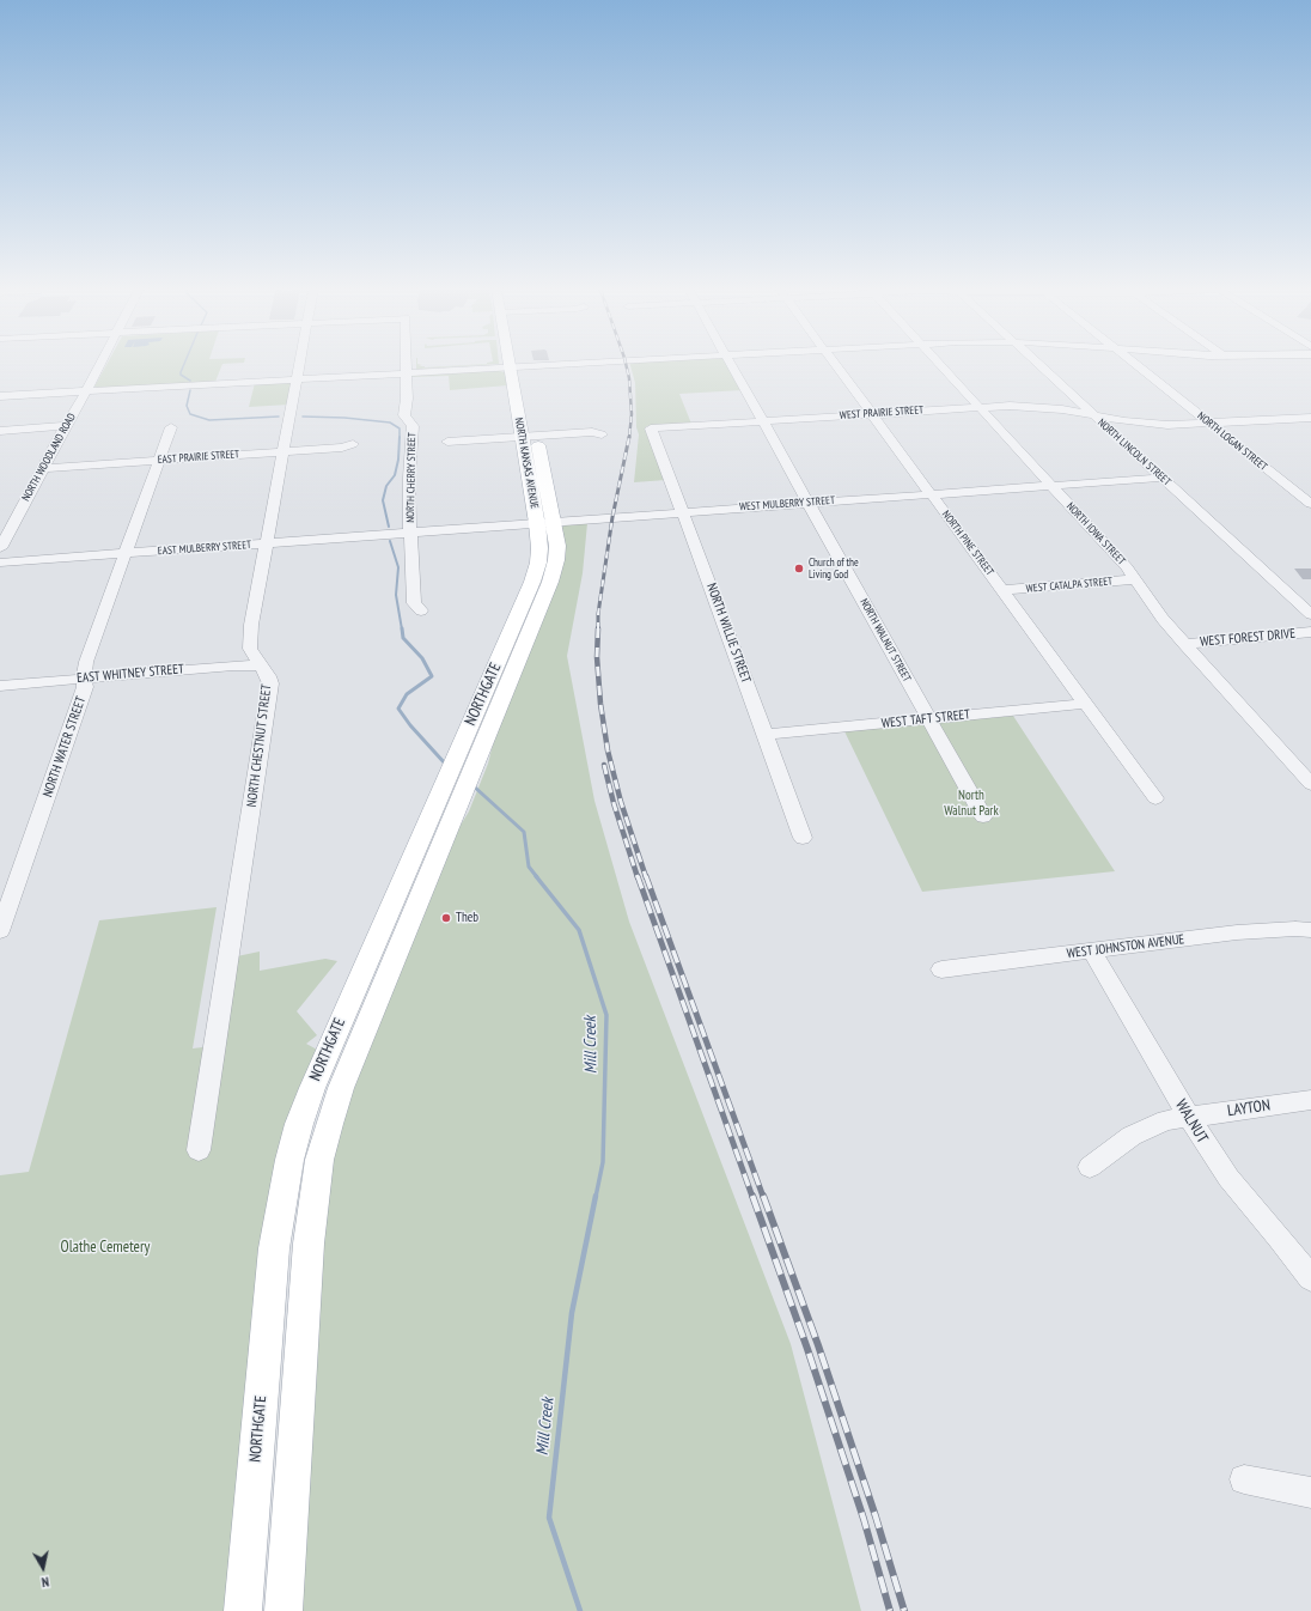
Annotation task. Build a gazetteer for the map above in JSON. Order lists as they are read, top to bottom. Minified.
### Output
{"streets":{"main road":["NORTH KANSAS AVENUE","NORTHGATE"],"street":["WEST PRAIRIE STREET","NORTH LOGAN STREET","NORTH LINCOLN STREET","NORTH WOODLAND ROAD","EAST PRAIRIE STREET","NORTH CHERRY STREET","WEST MULBERRY STREET","NORTH IOWA STREET","NORTH PINE STREET","EAST MULBERRY STREET","WEST CATALPA STREET","NORTH WILLIE STREET","WEST FOREST DRIVE","NORTH WALNUT STREET","EAST WHITNEY STREET","WEST TAFT STREET","NORTH CHESTNUT STREET","NORTH WATER STREET","WEST JOHNSTON AVENUE","LAYTON","WALNUT"]},"crossings":[["WEST PRAIRIE STREET","NORTH LOGAN STREET"],["WEST PRAIRIE STREET","NORTH LINCOLN STREET"],["WEST PRAIRIE STREET","NORTH IOWA STREET"],["WEST PRAIRIE STREET","NORTH PINE STREET"],["WEST PRAIRIE STREET","NORTH WILLIE STREET"],["WEST PRAIRIE STREET","NORTH WALNUT STREET"],["NORTH LINCOLN STREET","WEST MULBERRY STREET"],["NORTH WOODLAND ROAD","EAST PRAIRIE STREET"],["EAST PRAIRIE STREET","NORTH CHESTNUT STREET"],["EAST PRAIRIE STREET","NORTH WATER STREET"],["NORTH KANSAS AVENUE","WEST MULBERRY STREET"],["NORTH KANSAS AVENUE","NORTHGATE"],["NORTH CHERRY STREET","WEST MULBERRY STREET"],["NORTH CHERRY STREET","EAST MULBERRY STREET"],["WEST MULBERRY STREET","NORTH IOWA STREET"],["WEST MULBERRY STREET","NORTH PINE STREET"],["WEST MULBERRY STREET","EAST MULBERRY STREET"],["WEST MULBERRY STREET","NORTH WILLIE STREET"],["WEST MULBERRY STREET","NORTH WALNUT STREET"],["WEST MULBERRY STREET","NORTHGATE"],["NORTH IOWA STREET","WEST CATALPA STREET"],["NORTH IOWA STREET","WEST FOREST DRIVE"],["NORTH PINE STREET","WEST CATALPA STREET"],["NORTH PINE STREET","WEST TAFT STREET"],["EAST MULBERRY STREET","NORTH CHESTNUT STREET"],["EAST MULBERRY STREET","NORTH WATER STREET"],["NORTH WILLIE STREET","WEST TAFT STREET"],["NORTH WALNUT STREET","WEST TAFT STREET"],["EAST WHITNEY STREET","NORTH CHESTNUT STREET"],["EAST WHITNEY STREET","NORTH WATER STREET"],["WEST JOHNSTON AVENUE","WALNUT"],["LAYTON","WALNUT"]],"water":["Mill Creek"],"parks":["North Walnut Park","Olathe Cemetery"],"places":["Church of the Living God","Theb"],"north":"bottom"}
